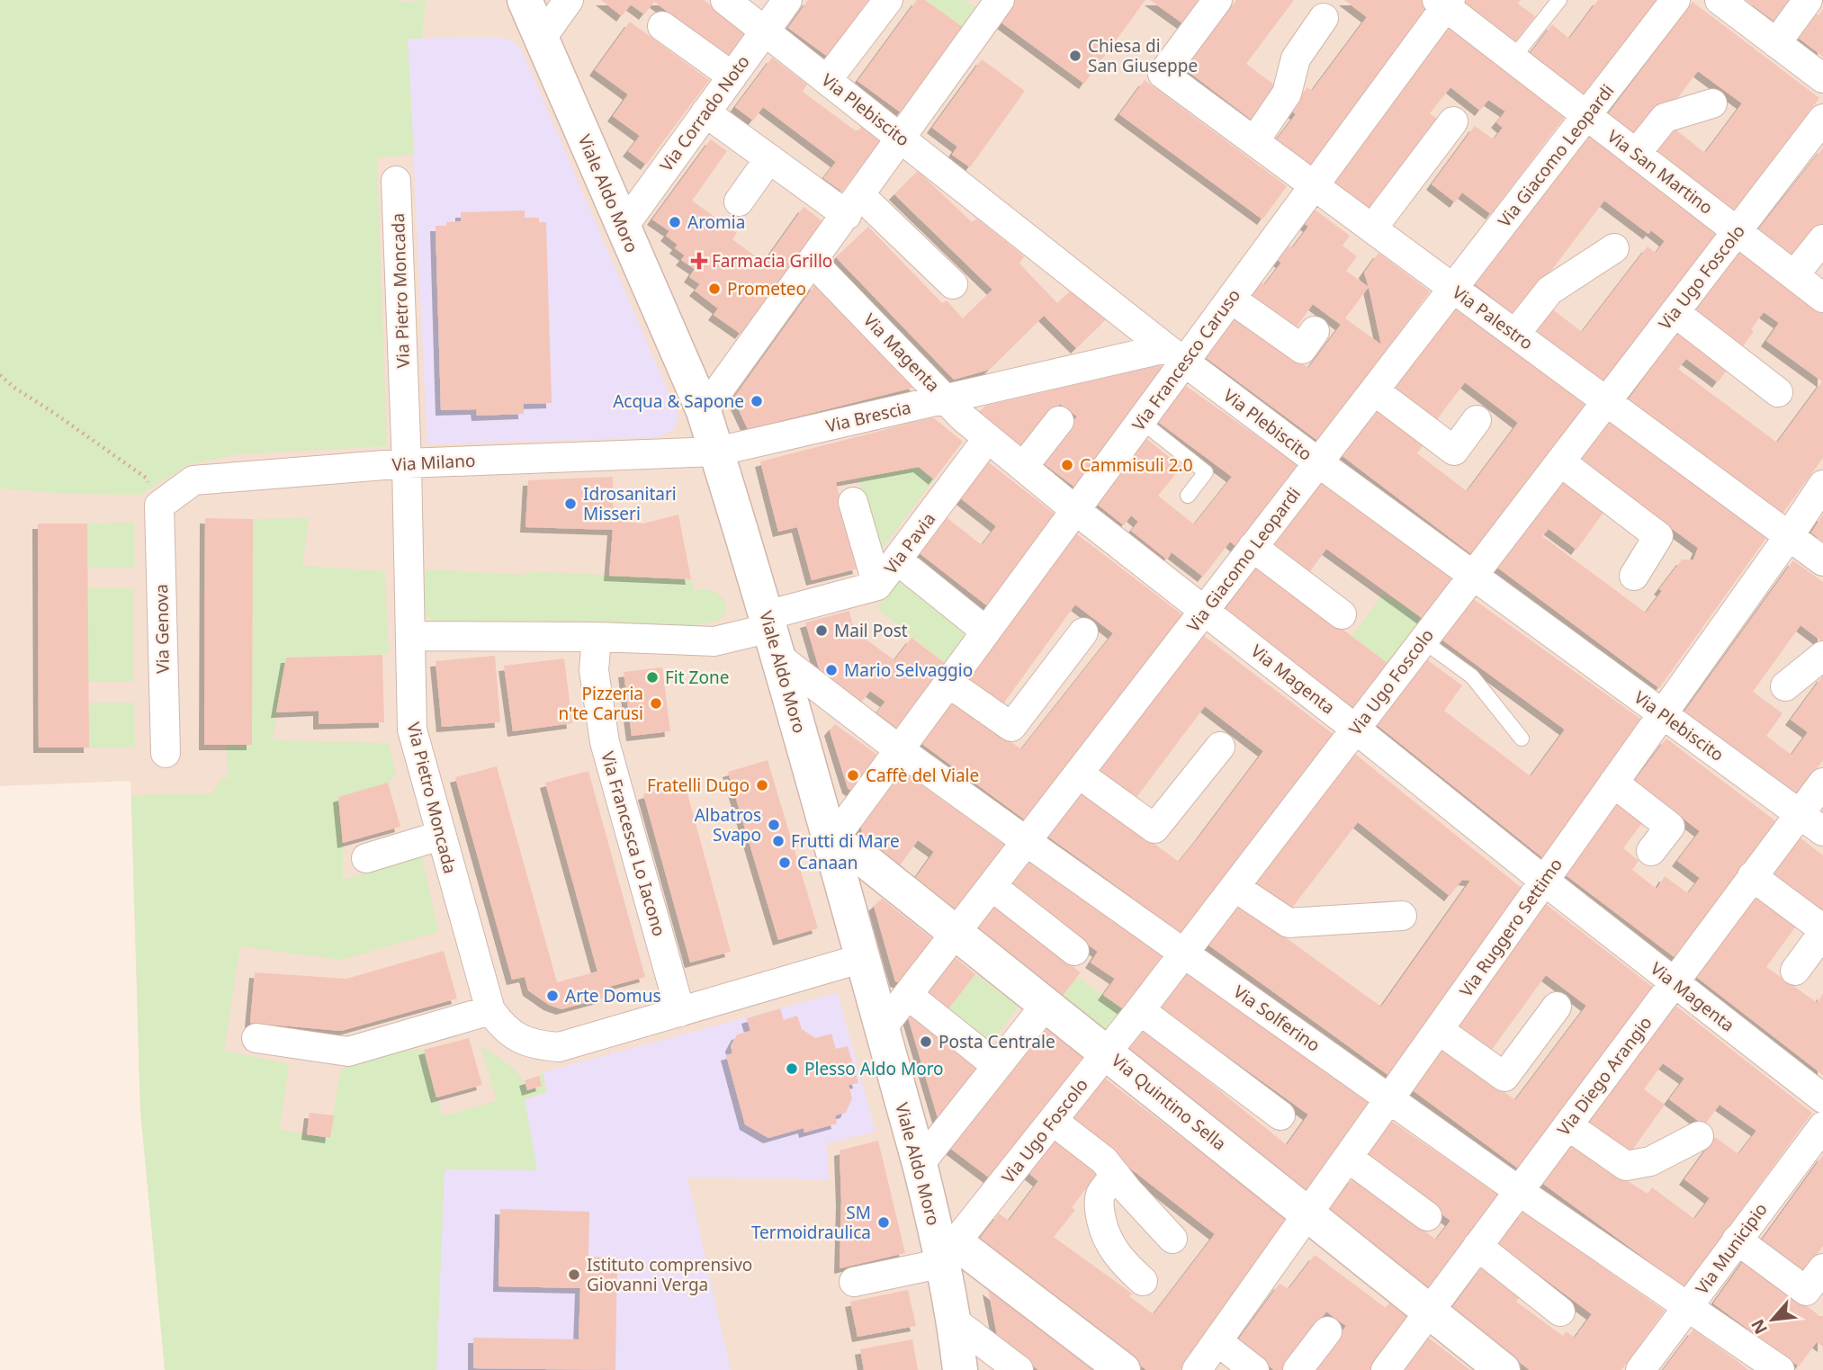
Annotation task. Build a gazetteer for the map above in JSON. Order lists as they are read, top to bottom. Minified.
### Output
{"streets":{"street":["Via Plebiscito","Via Corrado Noto","Via Giacomo Leopardi","Via San Martino","Viale Aldo Moro","Via Ugo Foscolo","Via Pietro Moncada","Via Palestro","Via Magenta","Via Francesco Caruso","Via Brescia","Via Milano","Via Pavia","Via Genova","Via Francesca Lo Iacono","Via Ruggero Settimo","Via Solferino","Via Diego Arangio","Via Quintino Sella","Via Municipio"]},"crossings":[["Via Plebiscito","Via Corrado Noto"],["Via Plebiscito","Via Giacomo Leopardi"],["Via Plebiscito","Via Ugo Foscolo"],["Via Plebiscito","Via Francesco Caruso"],["Via Plebiscito","Via Brescia"],["Via Plebiscito","Via Ruggero Settimo"],["Via Plebiscito","Via Diego Arangio"],["Via Corrado Noto","Viale Aldo Moro"],["Via Giacomo Leopardi","Via San Martino"],["Via Giacomo Leopardi","Viale Aldo Moro"],["Via Giacomo Leopardi","Via Palestro"],["Via Giacomo Leopardi","Via Magenta"],["Via Giacomo Leopardi","Via Solferino"],["Via Giacomo Leopardi","Via Quintino Sella"],["Via San Martino","Via Ugo Foscolo"],["Via San Martino","Via Francesco Caruso"],["Viale Aldo Moro","Via Ugo Foscolo"],["Viale Aldo Moro","Via Pietro Moncada"],["Viale Aldo Moro","Via Francesco Caruso"],["Viale Aldo Moro","Via Brescia"],["Viale Aldo Moro","Via Milano"],["Viale Aldo Moro","Via Pavia"],["Viale Aldo Moro","Via Solferino"],["Viale Aldo Moro","Via Quintino Sella"],["Via Ugo Foscolo","Via Palestro"],["Via Ugo Foscolo","Via Magenta"],["Via Ugo Foscolo","Via Solferino"],["Via Ugo Foscolo","Via Quintino Sella"],["Via Pietro Moncada","Via Milano"],["Via Pietro Moncada","Via Pavia"],["Via Pietro Moncada","Via Francesca Lo Iacono"],["Via Palestro","Via Francesco Caruso"],["Via Palestro","Via Ruggero Settimo"],["Via Magenta","Via Francesco Caruso"],["Via Magenta","Via Brescia"],["Via Magenta","Via Pavia"],["Via Magenta","Via Ruggero Settimo"],["Via Magenta","Via Diego Arangio"],["Via Francesco Caruso","Via Brescia"],["Via Francesco Caruso","Via Solferino"],["Via Francesco Caruso","Via Quintino Sella"],["Via Brescia","Via Milano"],["Via Milano","Via Genova"],["Via Pavia","Via Francesca Lo Iacono"],["Via Pavia","Via Solferino"],["Via Ruggero Settimo","Via Solferino"],["Via Ruggero Settimo","Via Quintino Sella"],["Via Solferino","Via Diego Arangio"],["Via Solferino","Via Municipio"],["Via Diego Arangio","Via Quintino Sella"]],"places":{"other":["Chiesa di San Giuseppe","Aromia","Prometeo","Acqua & Sapone","Cammisuli 2.0","Idrosanitari Misseri","Mail Post","Mario Selvaggio","Fit Zone","Pizzeria n'te Carusi","Caffè del Viale","Fratelli Dugo","Albatros Svapo","Frutti di Mare","Canaan","Arte Domus","Posta Centrale","Plesso Aldo Moro","SM Termoidraulica","Istituto comprensivo Giovanni Verga"],"health":["Farmacia Grillo"]},"north":"bottom left"}
